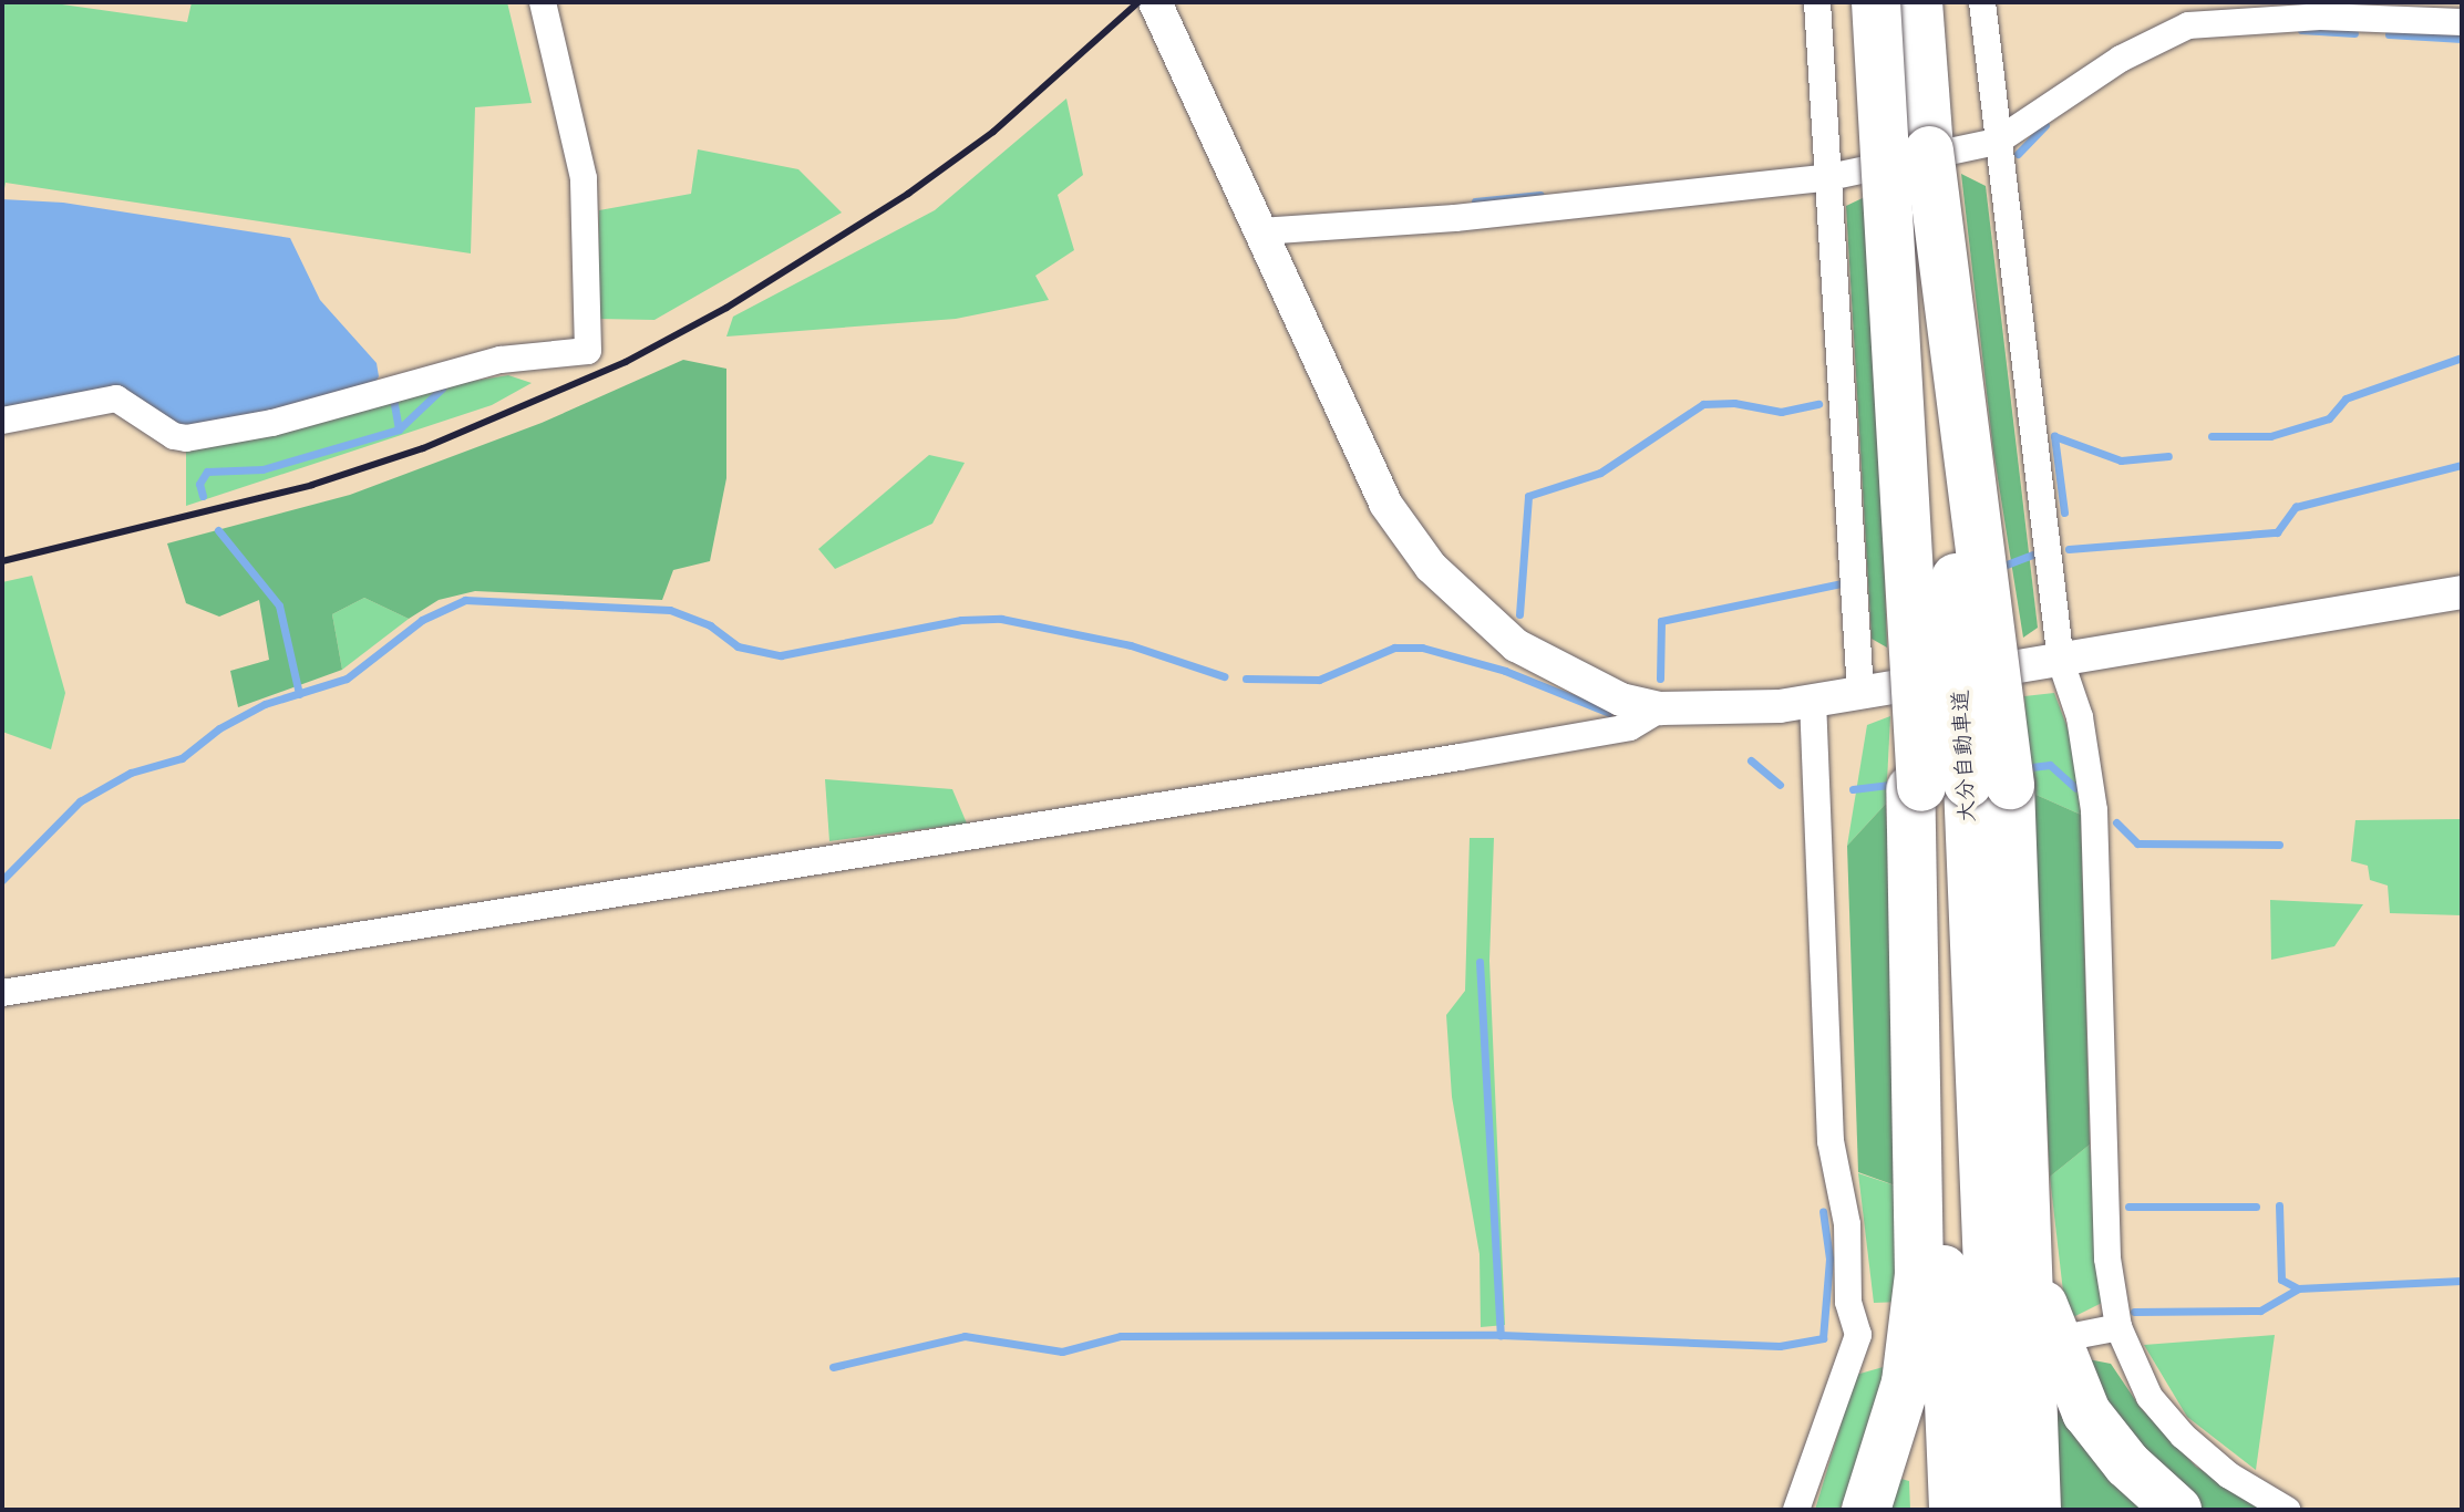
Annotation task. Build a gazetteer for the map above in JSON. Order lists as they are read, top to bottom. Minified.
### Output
{"streets":{"highway":["大分自動車道"]}}
